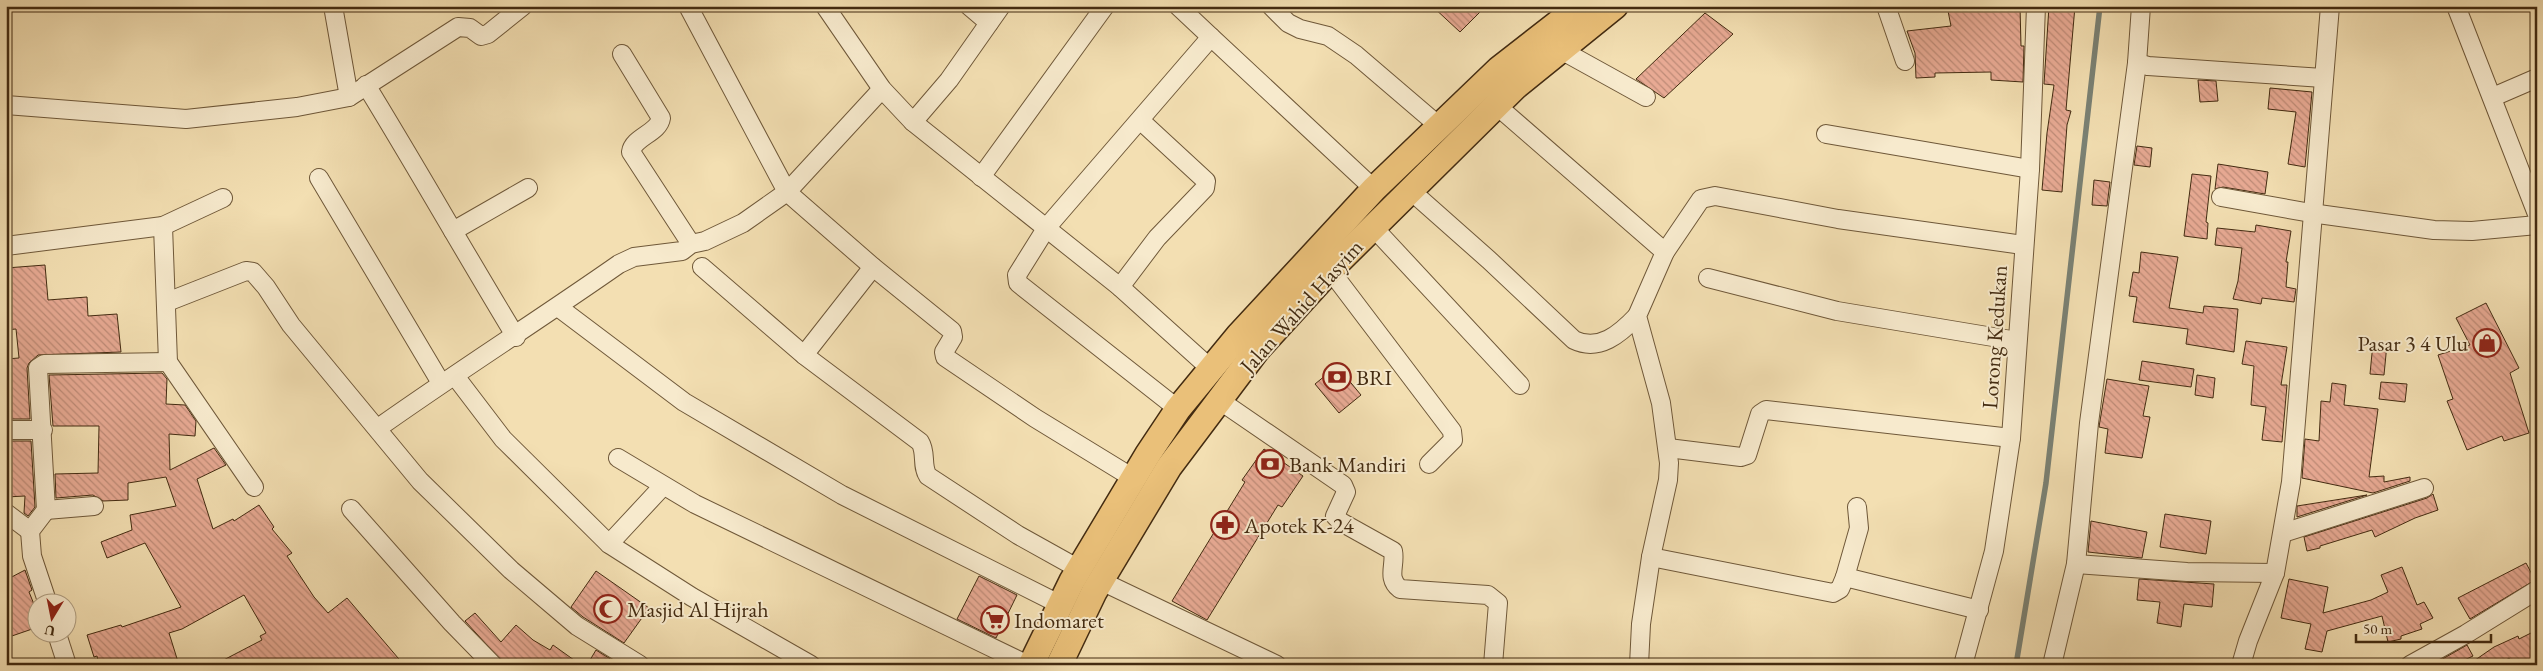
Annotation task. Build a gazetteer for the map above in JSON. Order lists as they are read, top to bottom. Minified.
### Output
{"streets":{"highway":["Jalan Wahid Hasyim"],"street":["Lorong Kedukan"]},"places":{"shop":["Pasar 3 4 Ulu"],"bank":["BRI","Bank Mandiri"],"pharmacy":["Apotek K-24"],"mosque":["Masjid Al Hijrah"],"supermarket":["Indomaret"]},"scale_bar":"50 m","north":"bottom"}
